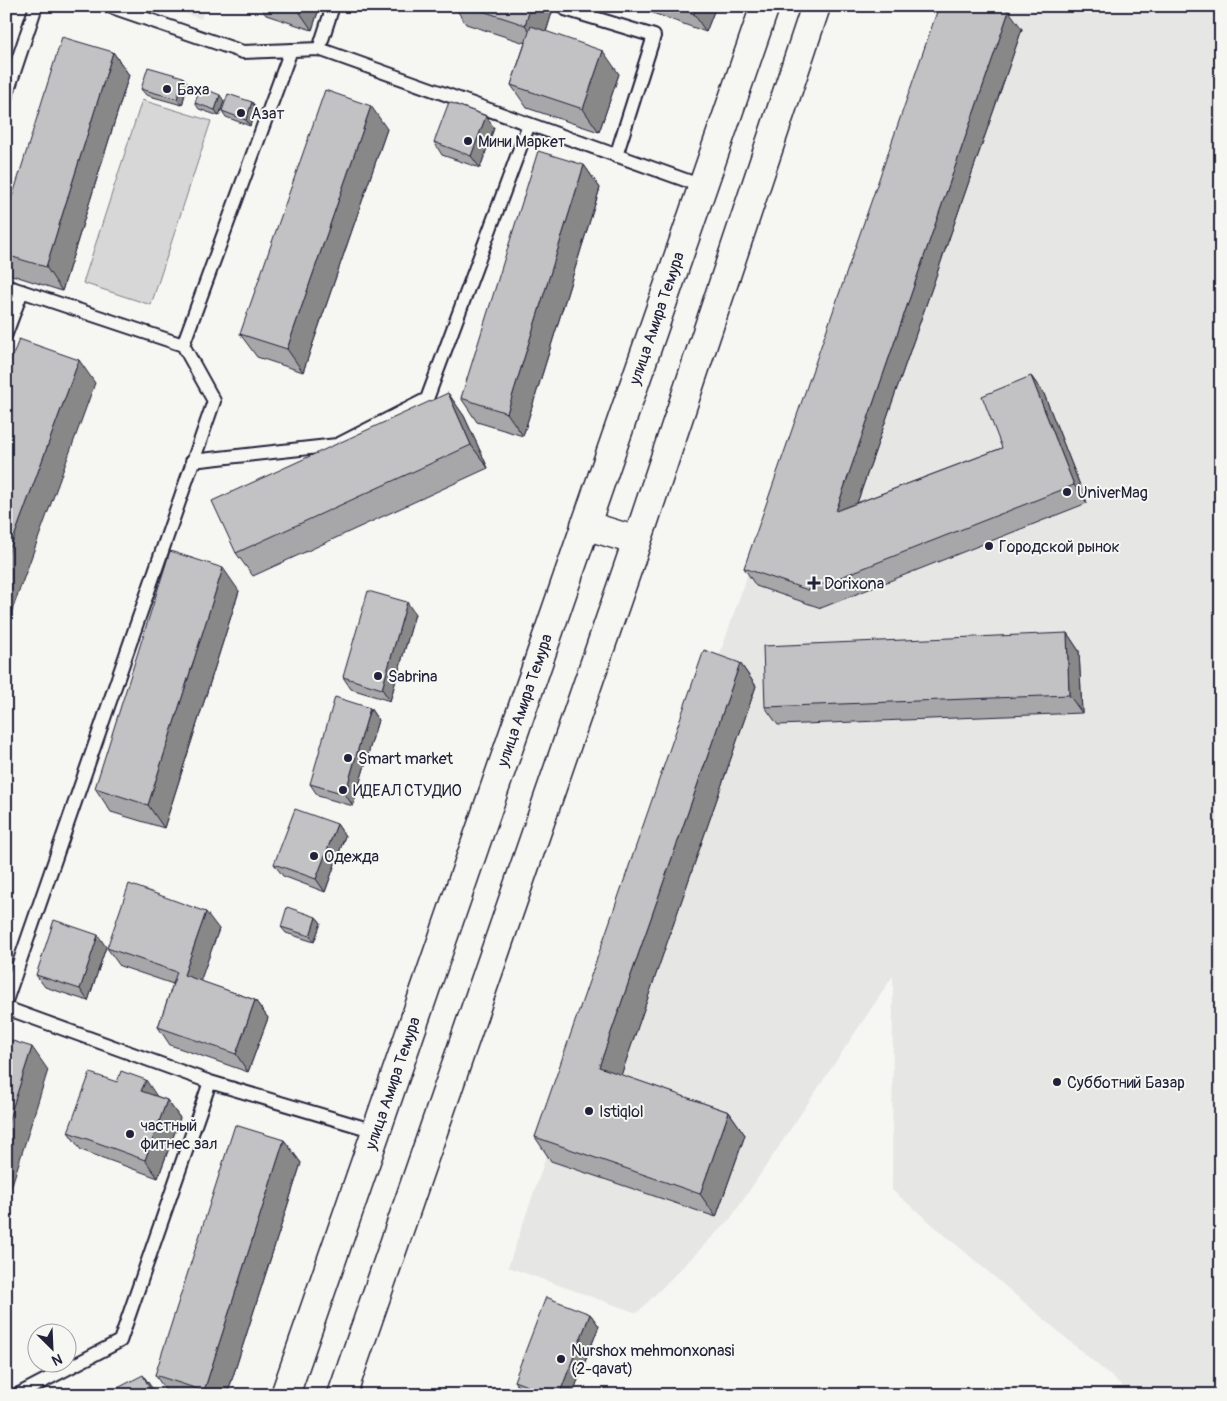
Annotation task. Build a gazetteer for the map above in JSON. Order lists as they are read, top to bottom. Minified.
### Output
{"streets":{"main road":["улица Амира Темура"]},"places":{"other":["Баха","Азат","Мини Маркет","UniverMag","Городской рынок","Sabrina","Smart market","ИДЕАЛ СТУДИО","Одежда","Субботний Базар","Istiqlol","частный фитнес зал","Nurshox mehmonxonasi (2-qavat)"],"health":["Dorixona"]},"north":"bottom right"}
